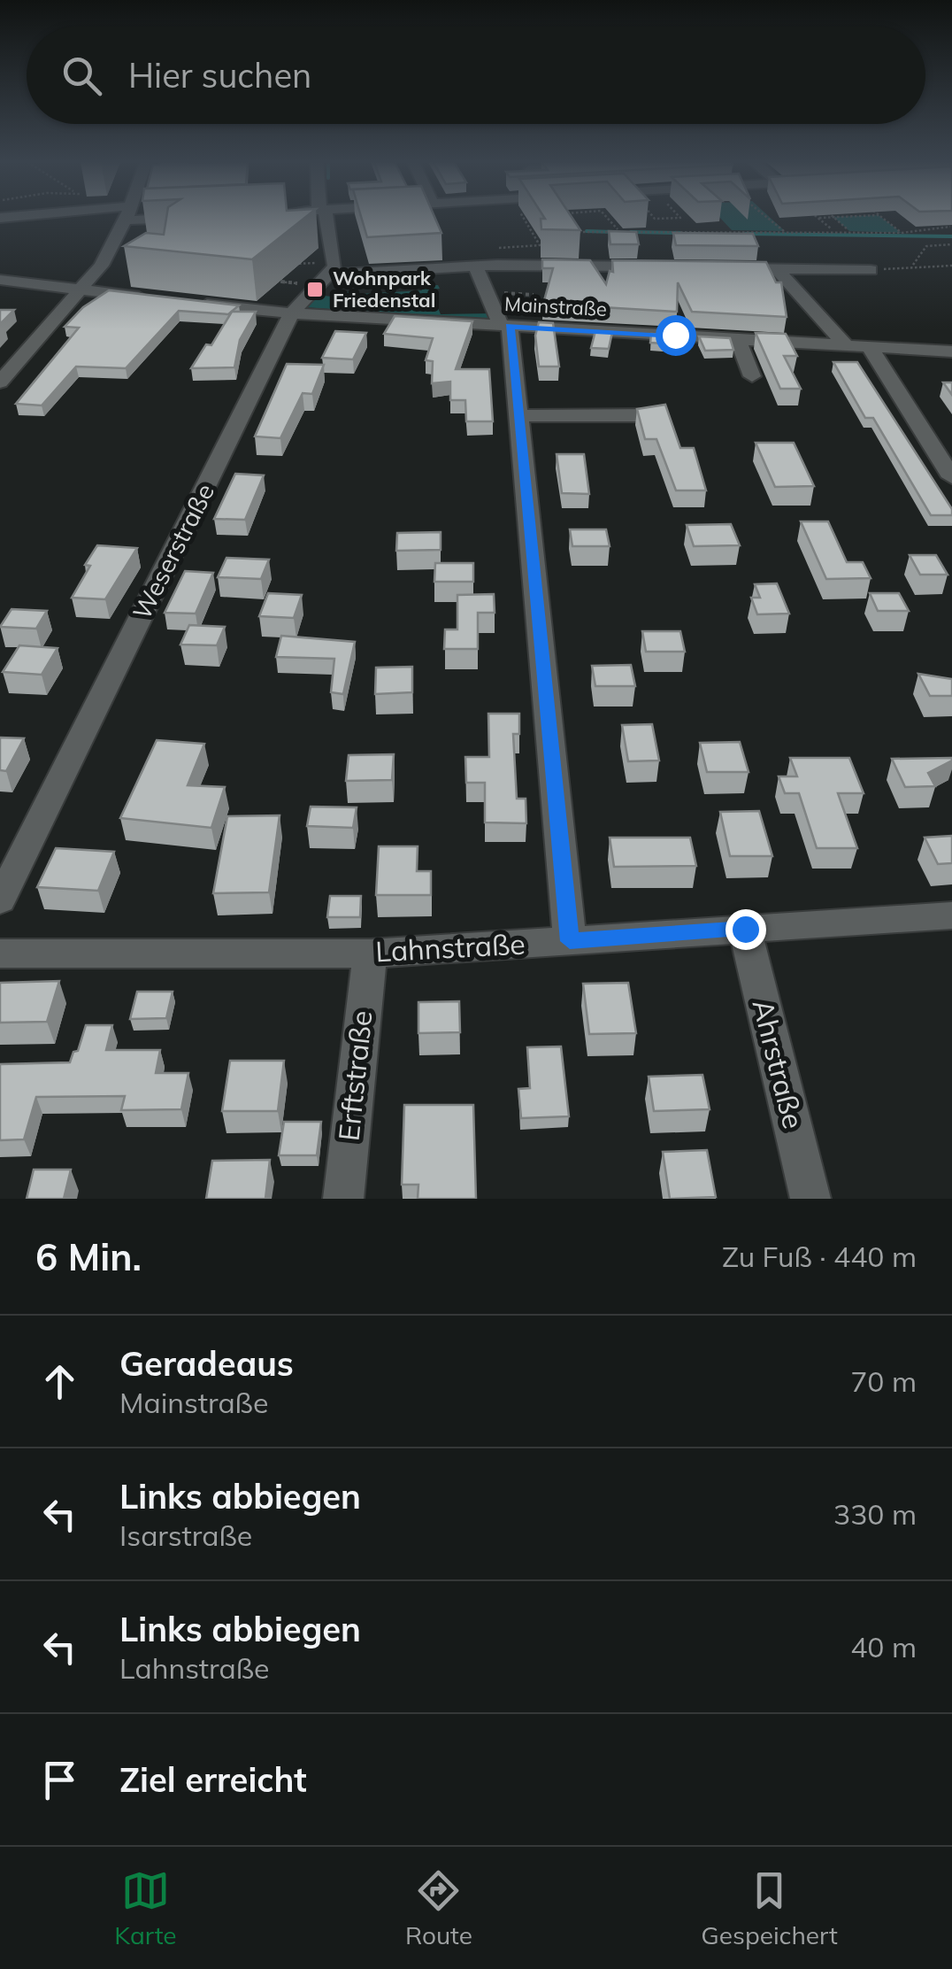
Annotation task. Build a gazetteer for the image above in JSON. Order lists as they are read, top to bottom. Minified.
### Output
{"streets":{"street":["Mainstraße","Weserstraße","Lahnstraße","Ahrstraße","Erftstraße"]},"crossings":[["Mainstraße","Weserstraße"],["Lahnstraße","Ahrstraße"],["Lahnstraße","Erftstraße"]],"places":{"transit":["Wohnpark Friedenstal"]},"page":{"search":"Hier suchen","heading":["6 Min.","Zu Fuß · 440 m"],"list":[["Geradeaus","Mainstraße","70 m"],["Links abbiegen","Isarstraße","330 m"],["Links abbiegen","Lahnstraße","40 m"],"Ziel erreicht"],"nav":["Karte","Route","Gespeichert"]}}
